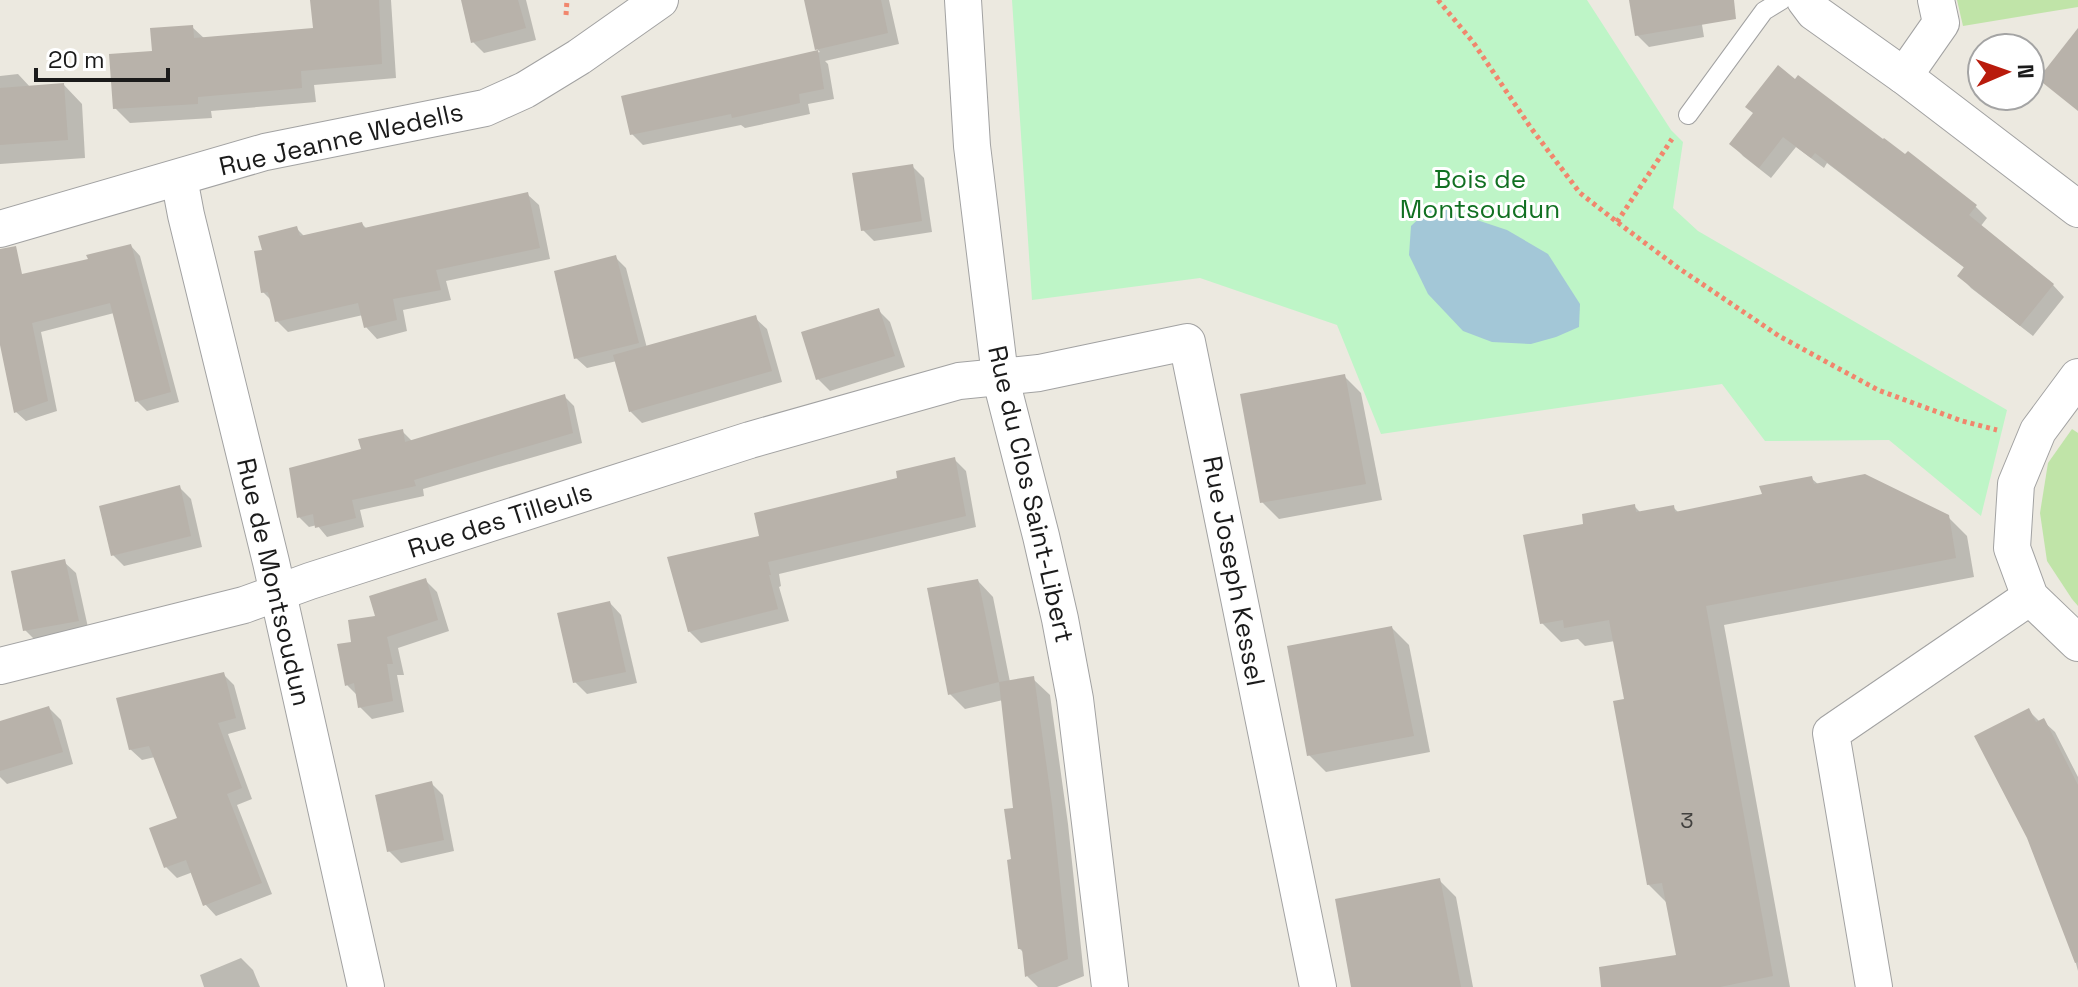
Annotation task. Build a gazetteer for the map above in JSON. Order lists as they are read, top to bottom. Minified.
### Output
{"streets":{"street":["Rue Jeanne Wedells","Rue du Clos Saint-Libert","Rue des Tilleuls","Rue Joseph Kessel","Rue de Montsoudun"]},"crossings":[["Rue Jeanne Wedells","Rue de Montsoudun"],["Rue du Clos Saint-Libert","Rue des Tilleuls"],["Rue du Clos Saint-Libert","Rue Joseph Kessel"],["Rue des Tilleuls","Rue Joseph Kessel"],["Rue des Tilleuls","Rue de Montsoudun"]],"parks":["Bois de Montsoudun"],"house_numbers":["3"],"scale_bar":"20 m","north":"right"}
